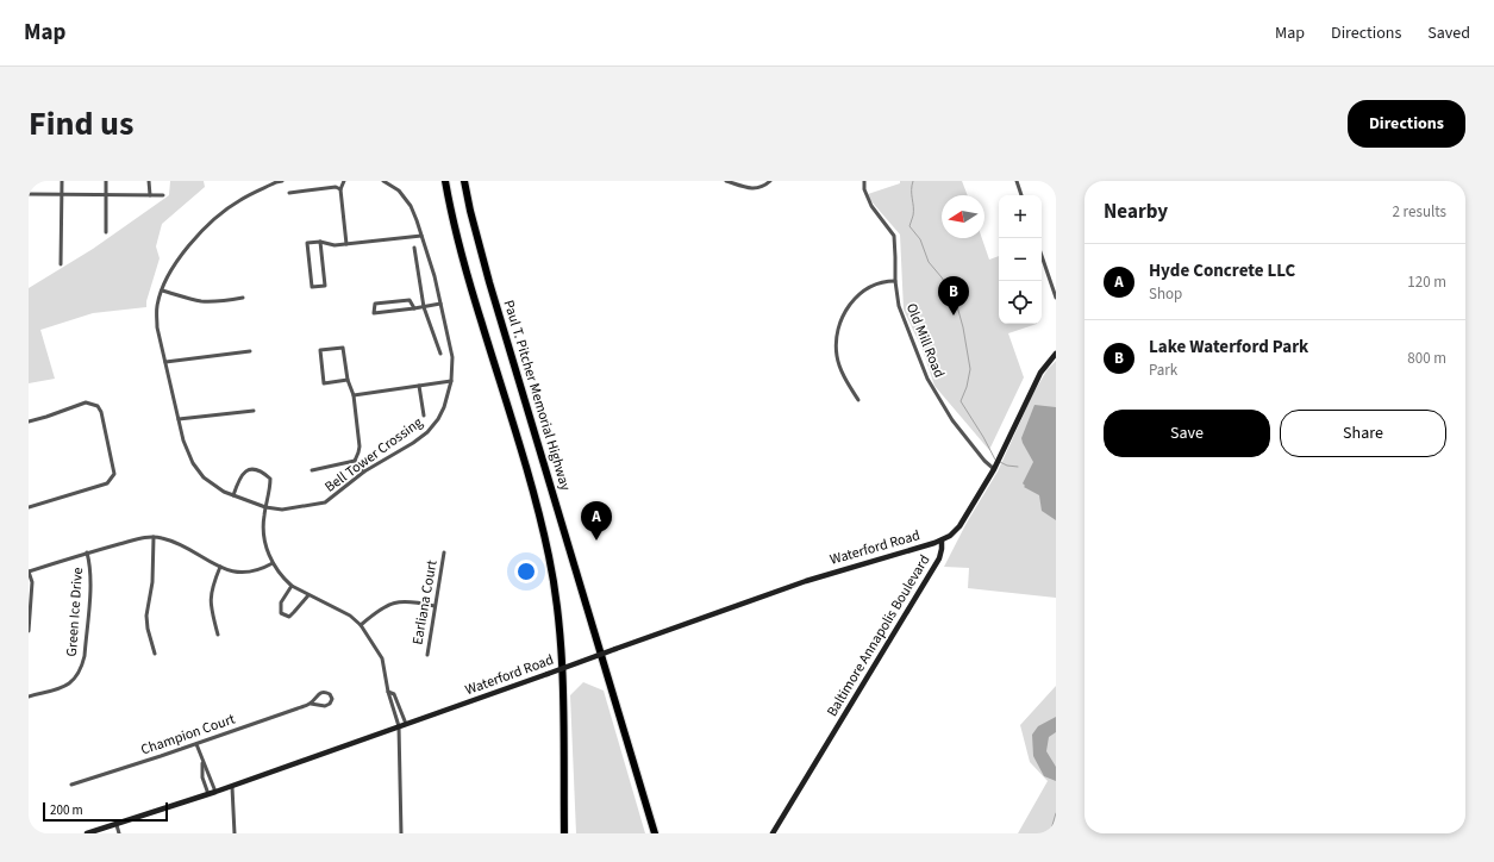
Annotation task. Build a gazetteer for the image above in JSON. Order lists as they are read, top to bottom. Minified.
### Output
{"streets":{"highway":["Paul T. Pitcher Memorial Highway"],"main road":["Waterford Road","Baltimore Annapolis Boulevard"],"street":["Old Mill Road","Bell Tower Crossing","Earliana Court","Green Ice Drive","Champion Court"]},"crossings":[["Waterford Road","Baltimore Annapolis Boulevard"]],"scale_bar":"200 m","north":"left","page":{"header":"Map","nav":["Map","Directions","Saved"],"title":"Find us","buttons":["Directions",["Save","Share"]],"heading":["Nearby","2 results"],"map_buttons":["+","−"],"list":[{"mark":"A","name":"Hyde Concrete LLC","note":"Shop","value":"120 m"},{"mark":"B","name":"Lake Waterford Park","note":"Park","value":"800 m"}],"pins":["B","A"],"scale":"200 m"}}
